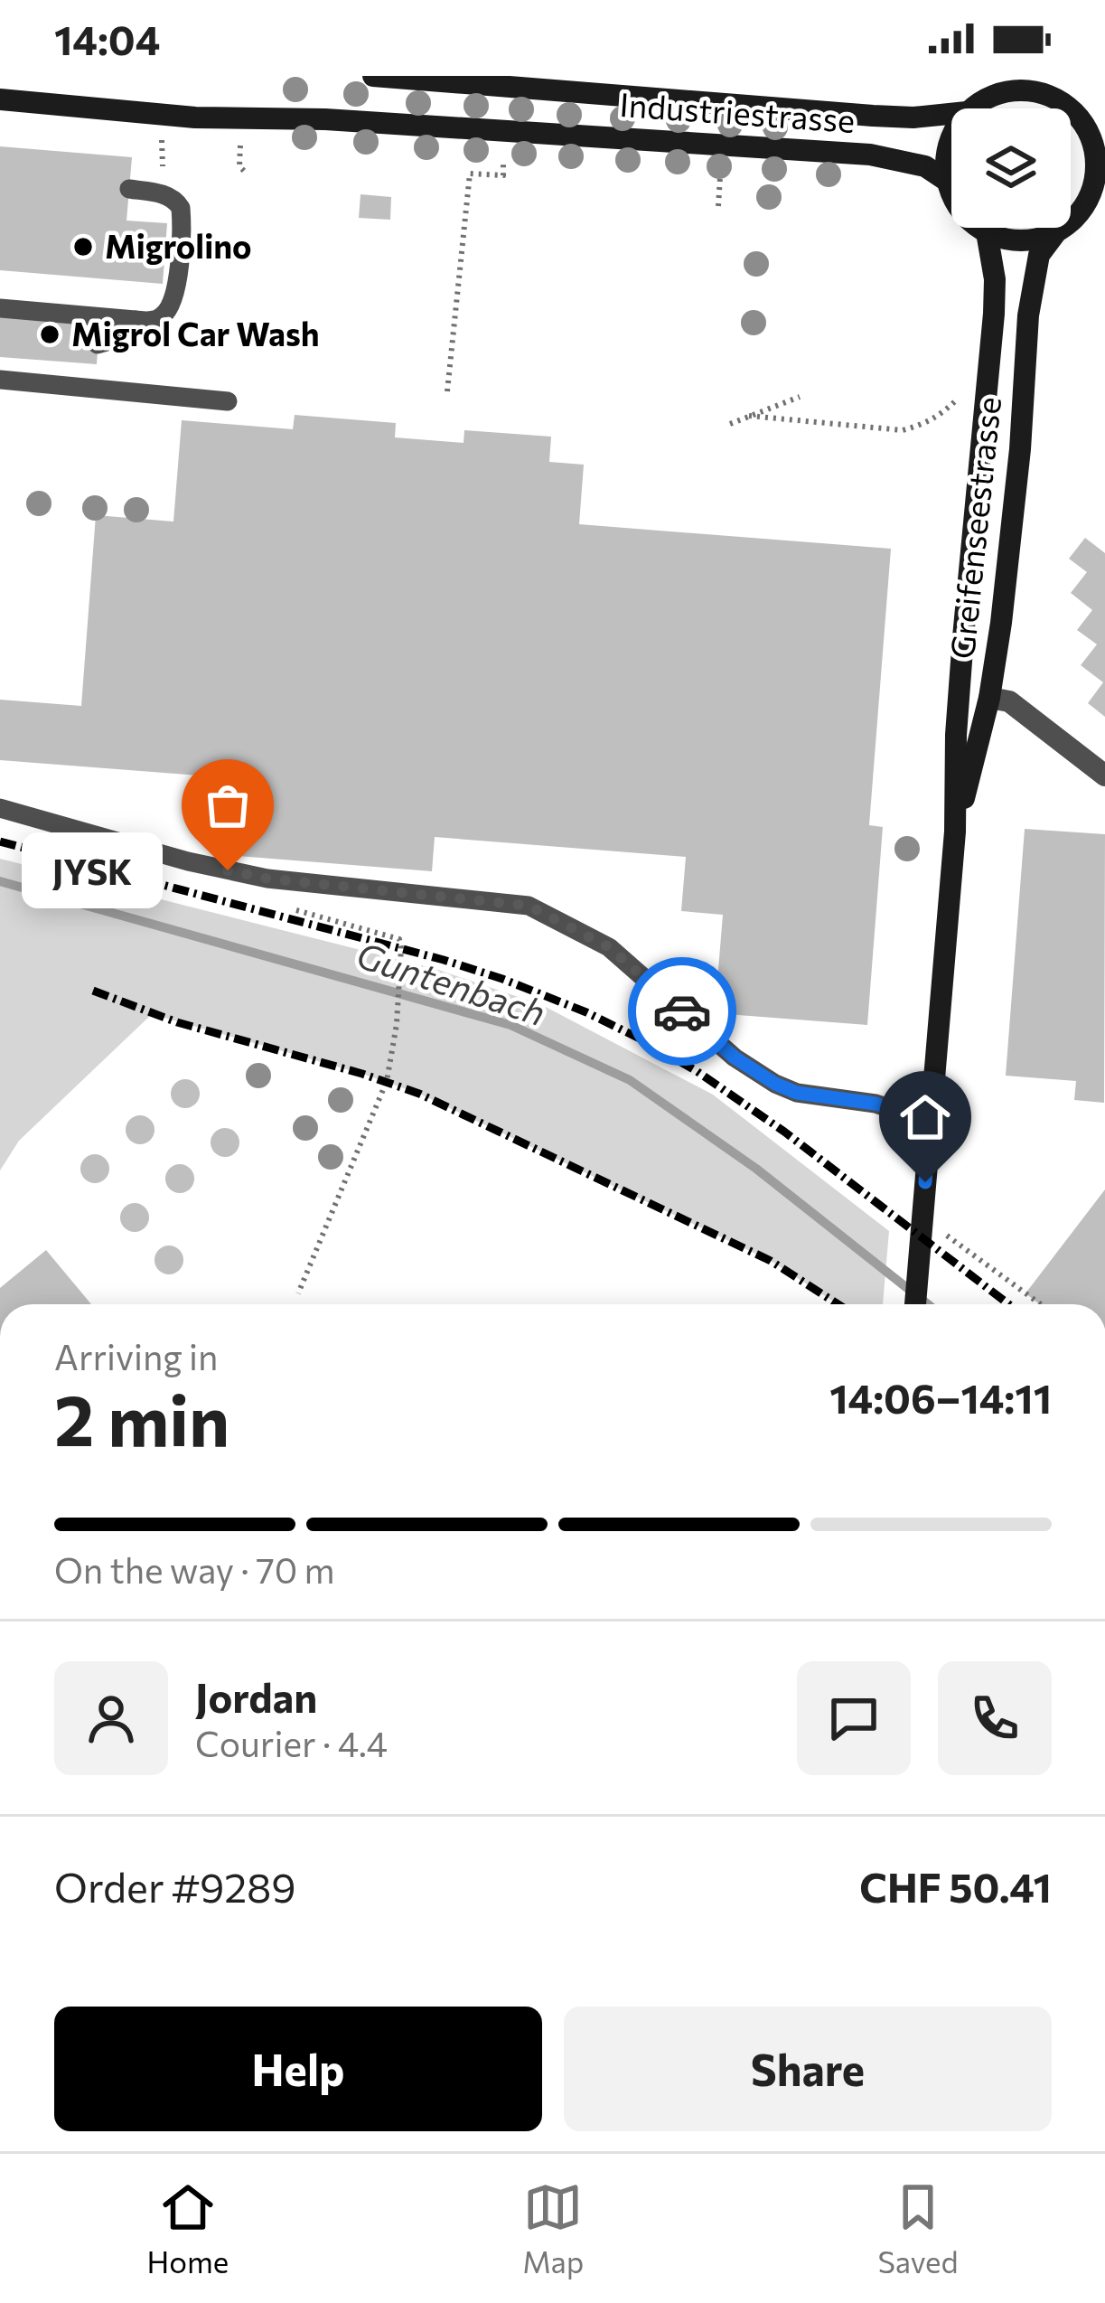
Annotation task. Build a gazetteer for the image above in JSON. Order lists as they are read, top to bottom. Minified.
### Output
{"streets":{"main road":["Industriestrasse","Greifenseestrasse"]},"water":["Guntenbach"],"places":["Migrolino","Migrol Car Wash","JYSK"],"page":{"status":"14:04","bubble":"JYSK","heading":["2 min","Arriving in","14:06–14:11"],"panel":["Jordan","Courier · 4.4","Order #9289","CHF 50.41"],"bar":"On the way · 70 m","buttons":["Help","Share"],"tabs":["Home","Map","Saved"]}}
